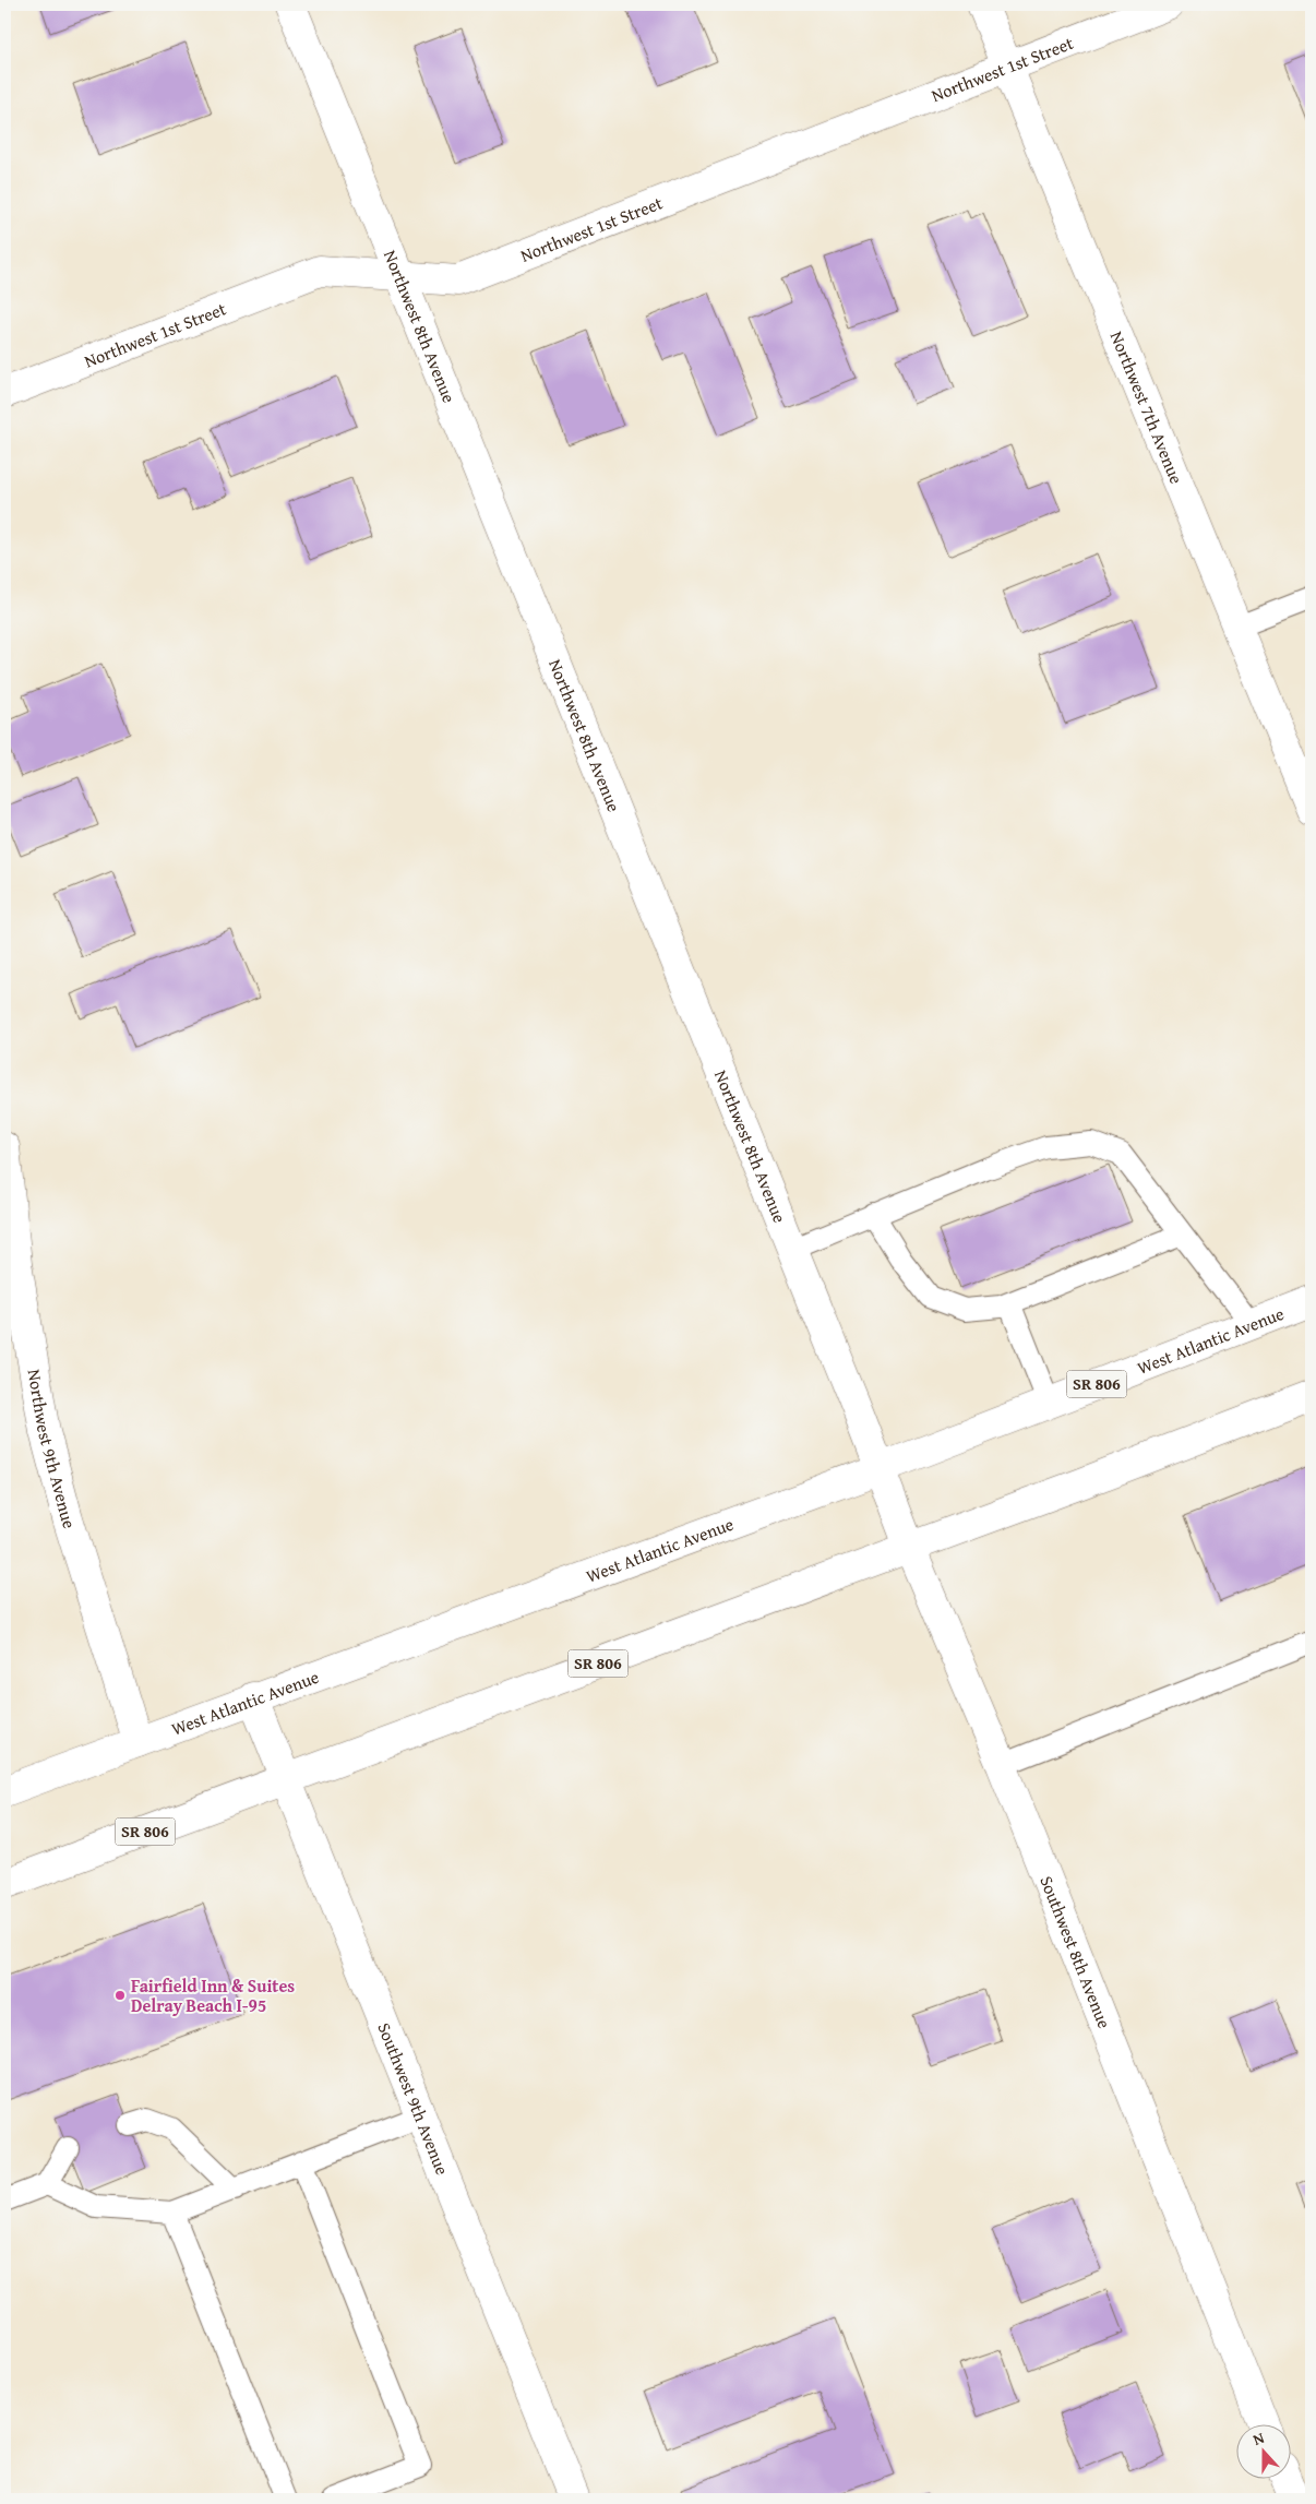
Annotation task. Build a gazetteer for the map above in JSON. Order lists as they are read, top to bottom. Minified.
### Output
{"streets":{"street":["Northwest 1st Street","Northwest 8th Avenue","Northwest 7th Avenue","West Atlantic Avenue","SR 806","Northwest 9th Avenue","Southwest 8th Avenue","Southwest 9th Avenue"]},"crossings":[["Northwest 1st Street","Northwest 8th Avenue"],["Northwest 1st Street","Northwest 7th Avenue"],["Northwest 8th Avenue","West Atlantic Avenue"],["Northwest 8th Avenue","Southwest 8th Avenue"],["West Atlantic Avenue","Northwest 9th Avenue"],["West Atlantic Avenue","Southwest 8th Avenue"],["West Atlantic Avenue","Southwest 9th Avenue"],["SR 806","Southwest 8th Avenue"],["SR 806","Southwest 9th Avenue"]],"places":["Fairfield Inn & Suites Delray Beach I-95"],"north":"top"}
